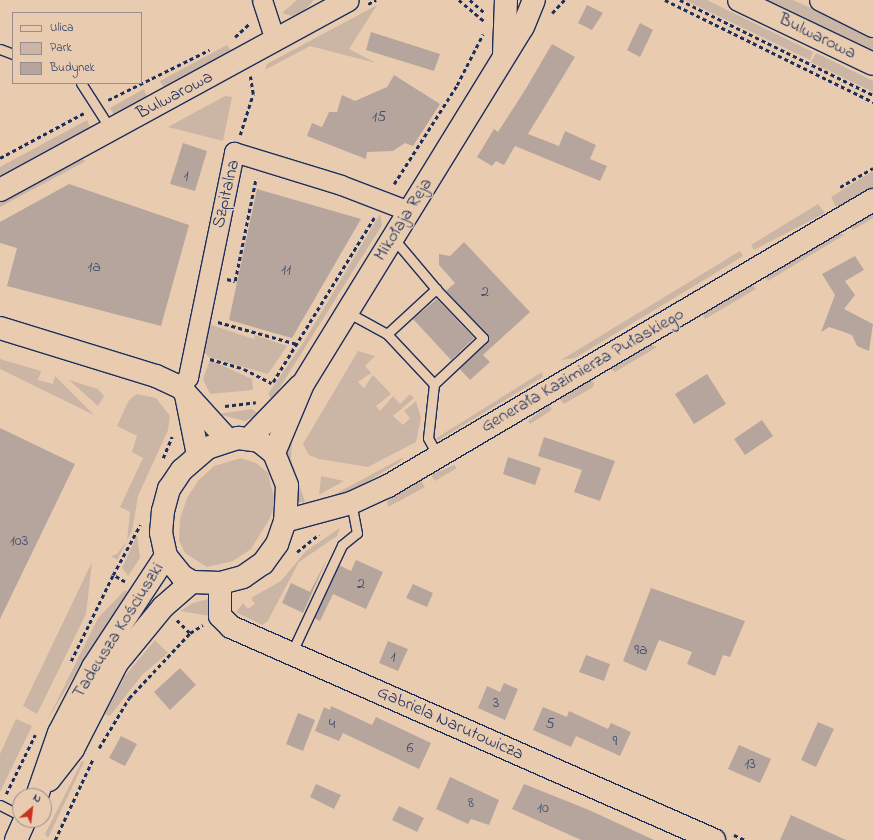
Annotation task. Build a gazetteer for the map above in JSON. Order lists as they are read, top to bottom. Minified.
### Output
{"streets":{"street":["Bulwarowa","Szpitalna","Mikołaja Reja","Generała Kazimierza Pułaskiego","Tadeusza Kościuszki","Gabriela Narutowicza"]},"crossings":[["Szpitalna","Mikołaja Reja"],["Generała Kazimierza Pułaskiego","Tadeusza Kościuszki"],["Generała Kazimierza Pułaskiego","Gabriela Narutowicza"],["Tadeusza Kościuszki","Gabriela Narutowicza"]],"house_numbers":["15","1","1a","11","2","103","2","9a","1","3","4","5","9","6","13","8","10"],"legend":["Ulica","Park","Budynek"],"north":"top right"}
